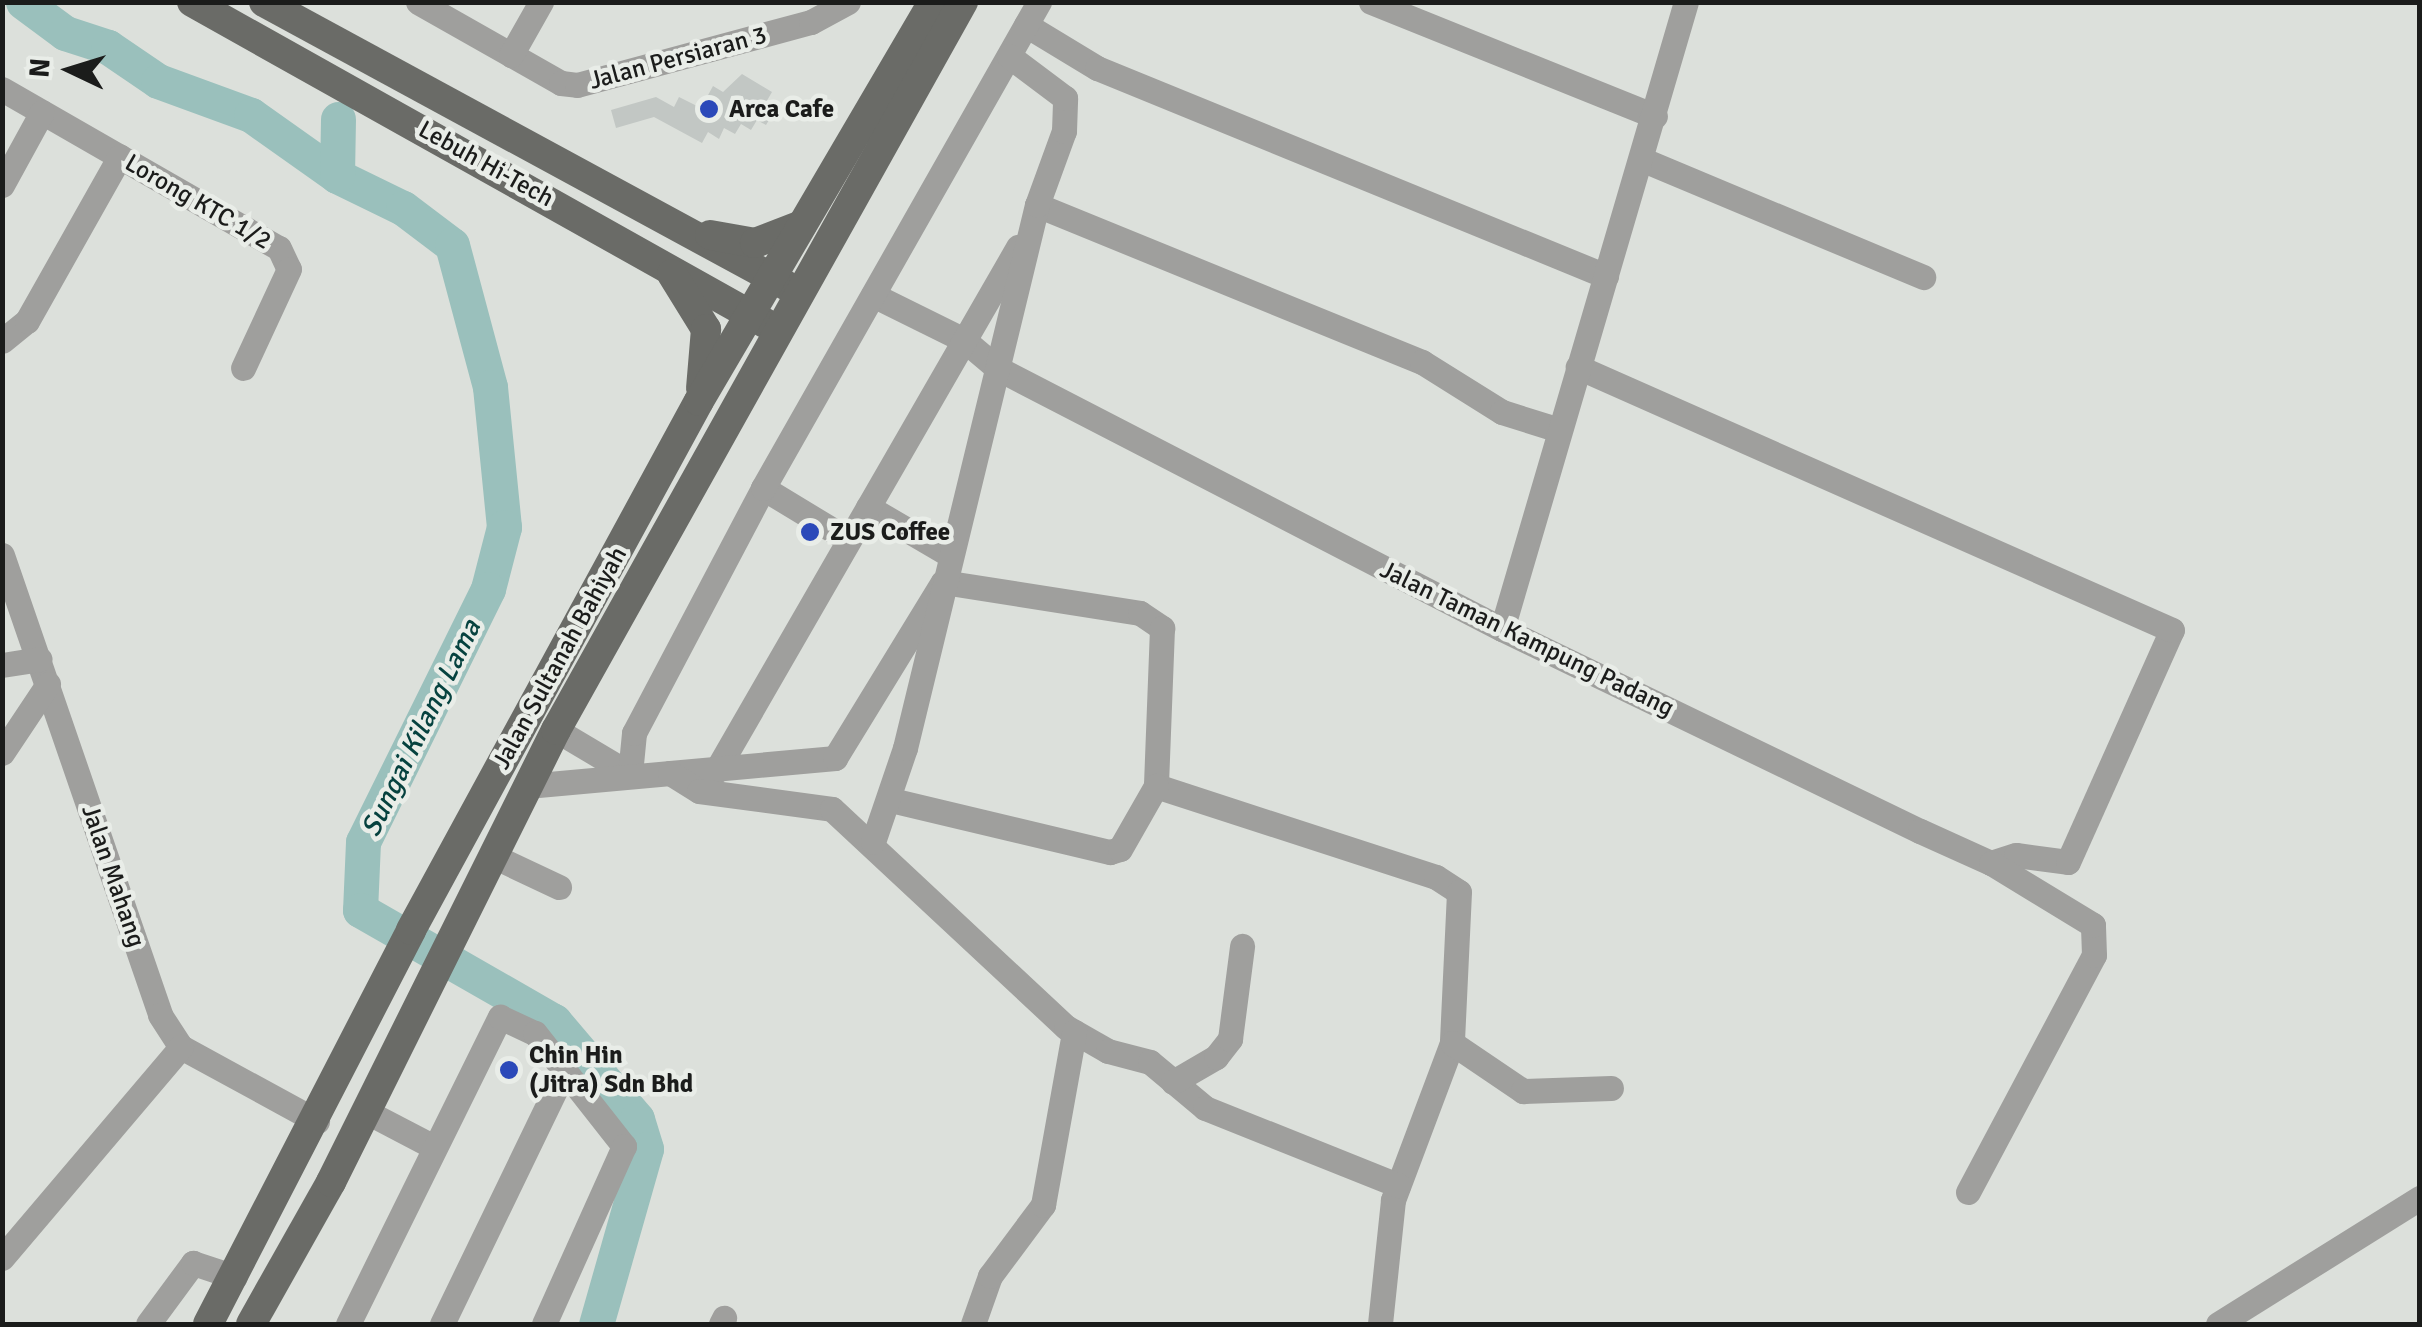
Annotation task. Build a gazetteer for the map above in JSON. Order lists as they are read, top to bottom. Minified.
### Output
{"streets":{"main road":["Lebuh Hi-Tech","Jalan Sultanah Bahiyah"],"street":["Jalan Persiaran 3","Lorong KTC 1/2","Jalan Taman Kampung Padang","Jalan Mahang"]},"crossings":[["Lebuh Hi-Tech","Jalan Sultanah Bahiyah"]],"water":["Sungai Kilang Lama"],"places":["Arca Cafe","ZUS Coffee","Chin Hin (Jitra) Sdn Bhd"],"north":"left"}
